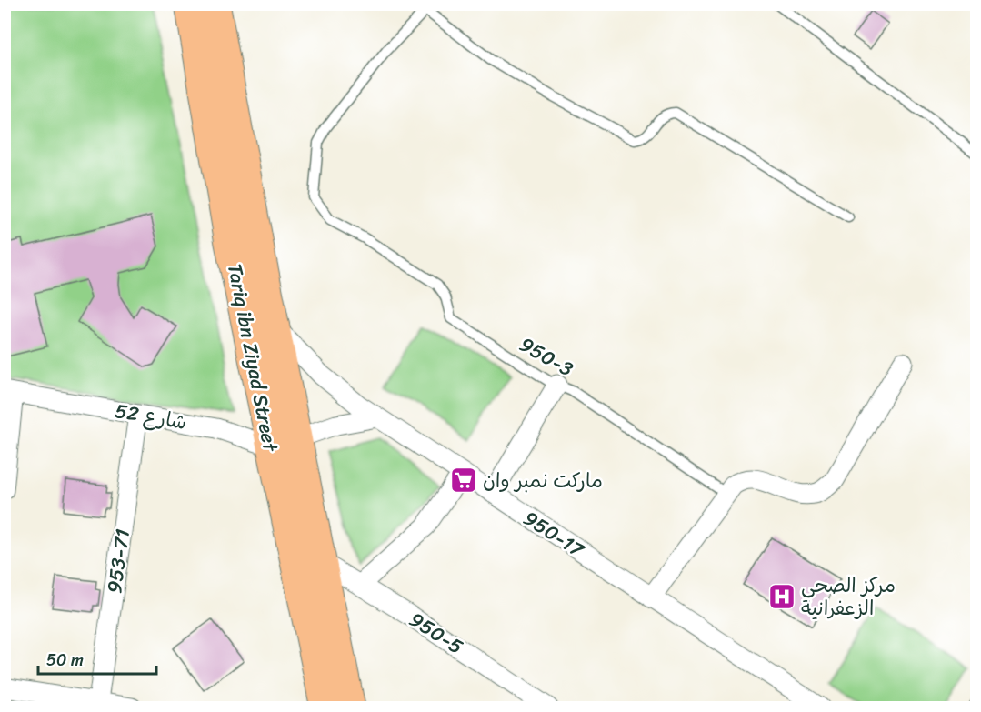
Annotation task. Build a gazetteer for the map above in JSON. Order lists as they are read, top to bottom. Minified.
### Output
{"streets":{"main road":["Tariq ibn Ziyad Street"],"street":["شارع 52","950-17","953-71","950-5"],"lane":["950-3"]},"crossings":[["Tariq ibn Ziyad Street","شارع 52"],["Tariq ibn Ziyad Street","950-17"],["Tariq ibn Ziyad Street","950-5"],["شارع 52","953-71"]],"places":{"supermarket":["ماركت نمبر وان"],"hospital":["مركز الصحي الزعفرانية"]},"scale_bar":"50 m"}
